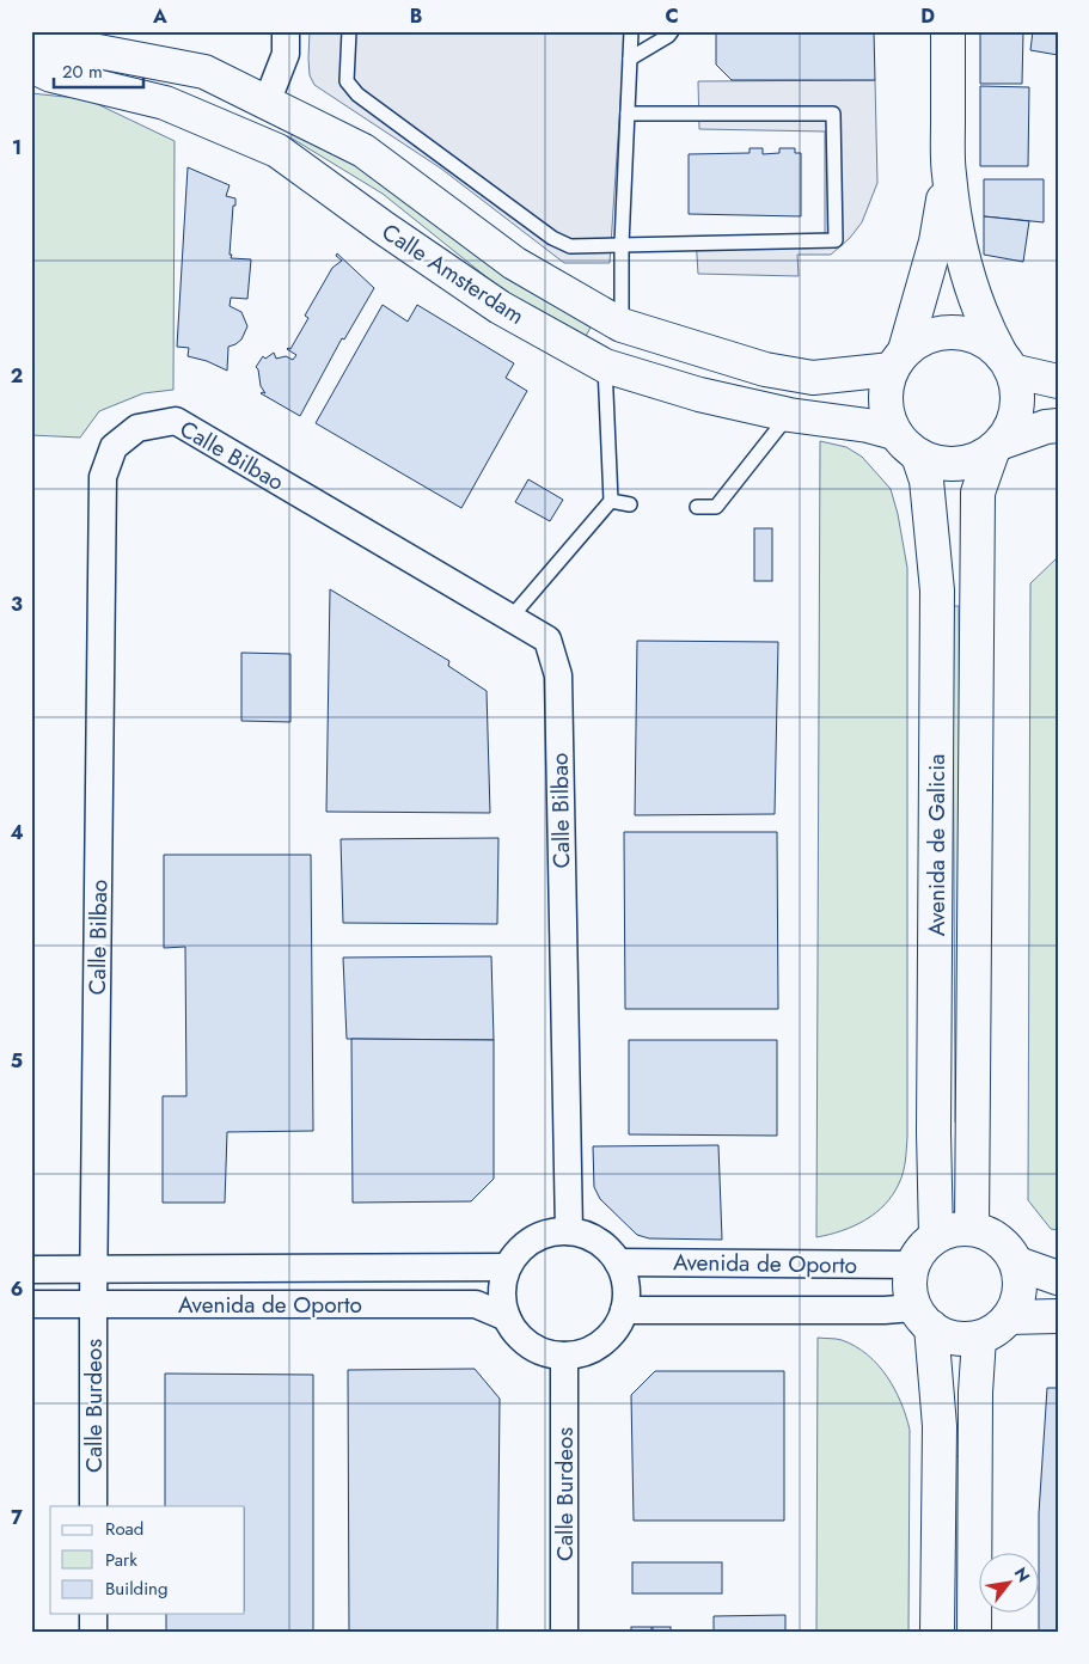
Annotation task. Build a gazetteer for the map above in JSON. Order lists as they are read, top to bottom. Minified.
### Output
{"streets":{"main road":["Calle Amsterdam","Avenida de Galicia"],"street":["Calle Bilbao","Avenida de Oporto","Calle Burdeos"]},"crossings":[["Calle Amsterdam","Avenida de Galicia"],["Calle Bilbao","Avenida de Oporto"],["Calle Bilbao","Calle Burdeos"],["Avenida de Galicia","Avenida de Oporto"],["Avenida de Oporto","Calle Burdeos"]],"legend":["Road","Park","Building"],"scale_bar":"20 m","north":"top right","grid":{"columns":["A","B","C","D"],"rows":["1","2","3","4","5","6","7"]}}
